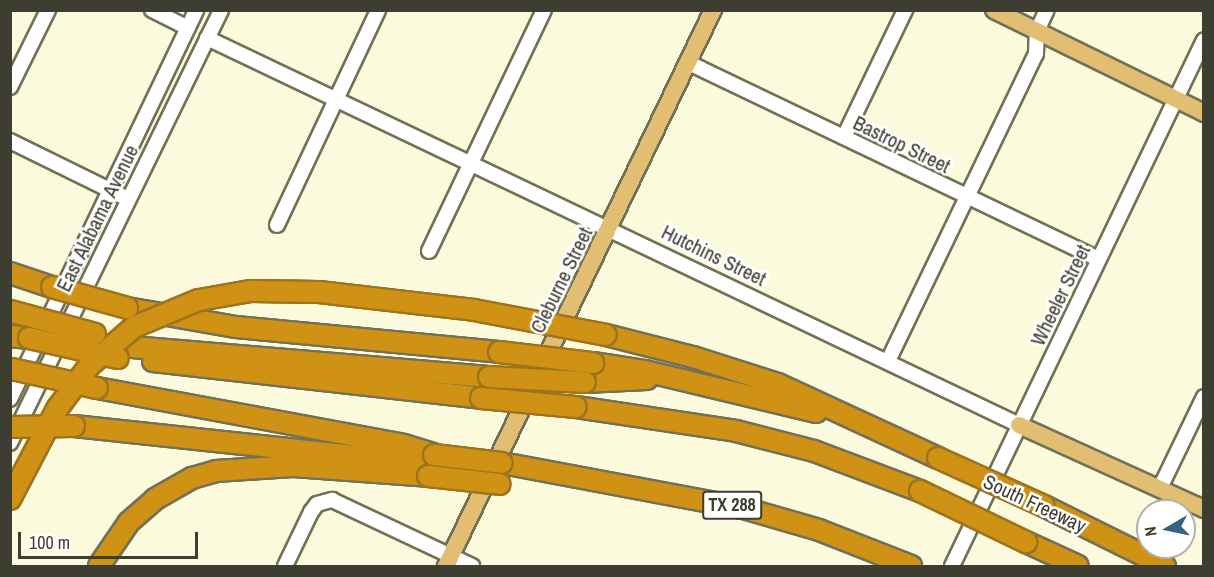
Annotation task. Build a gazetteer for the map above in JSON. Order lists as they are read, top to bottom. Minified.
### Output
{"streets":{"highway":["South Freeway","TX 288"],"main road":["Hutchins Street","Cleburne Street"],"street":["Bastrop Street","East Alabama Avenue","Wheeler Street"]},"crossings":[["Bastrop Street","Cleburne Street"],["Bastrop Street","Wheeler Street"],["East Alabama Avenue","Hutchins Street"],["Hutchins Street","Cleburne Street"],["Hutchins Street","Wheeler Street"]],"scale_bar":"100 m","north":"left"}
